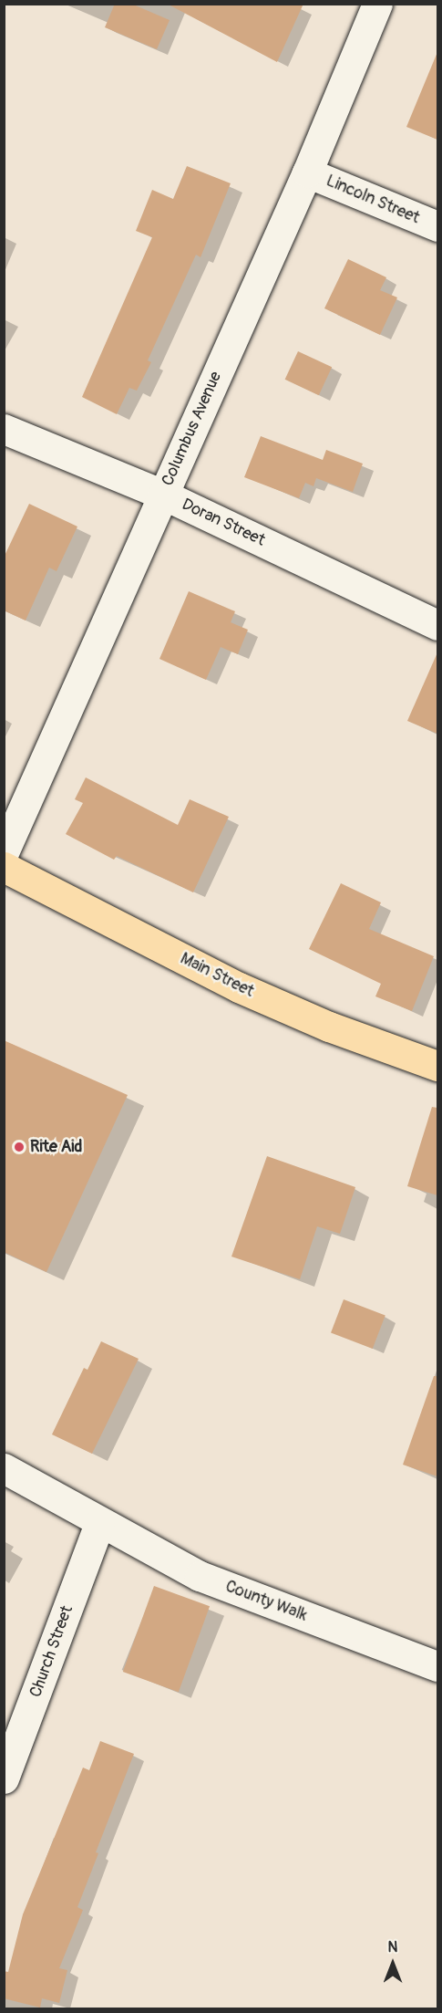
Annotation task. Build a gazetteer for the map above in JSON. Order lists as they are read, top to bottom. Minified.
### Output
{"streets":{"main road":["Main Street"],"street":["Lincoln Street","Columbus Avenue","Doran Street","County Walk","Church Street"]},"crossings":[["Lincoln Street","Columbus Avenue"],["Columbus Avenue","Doran Street"],["County Walk","Church Street"]],"places":["Rite Aid"],"north":"top"}
